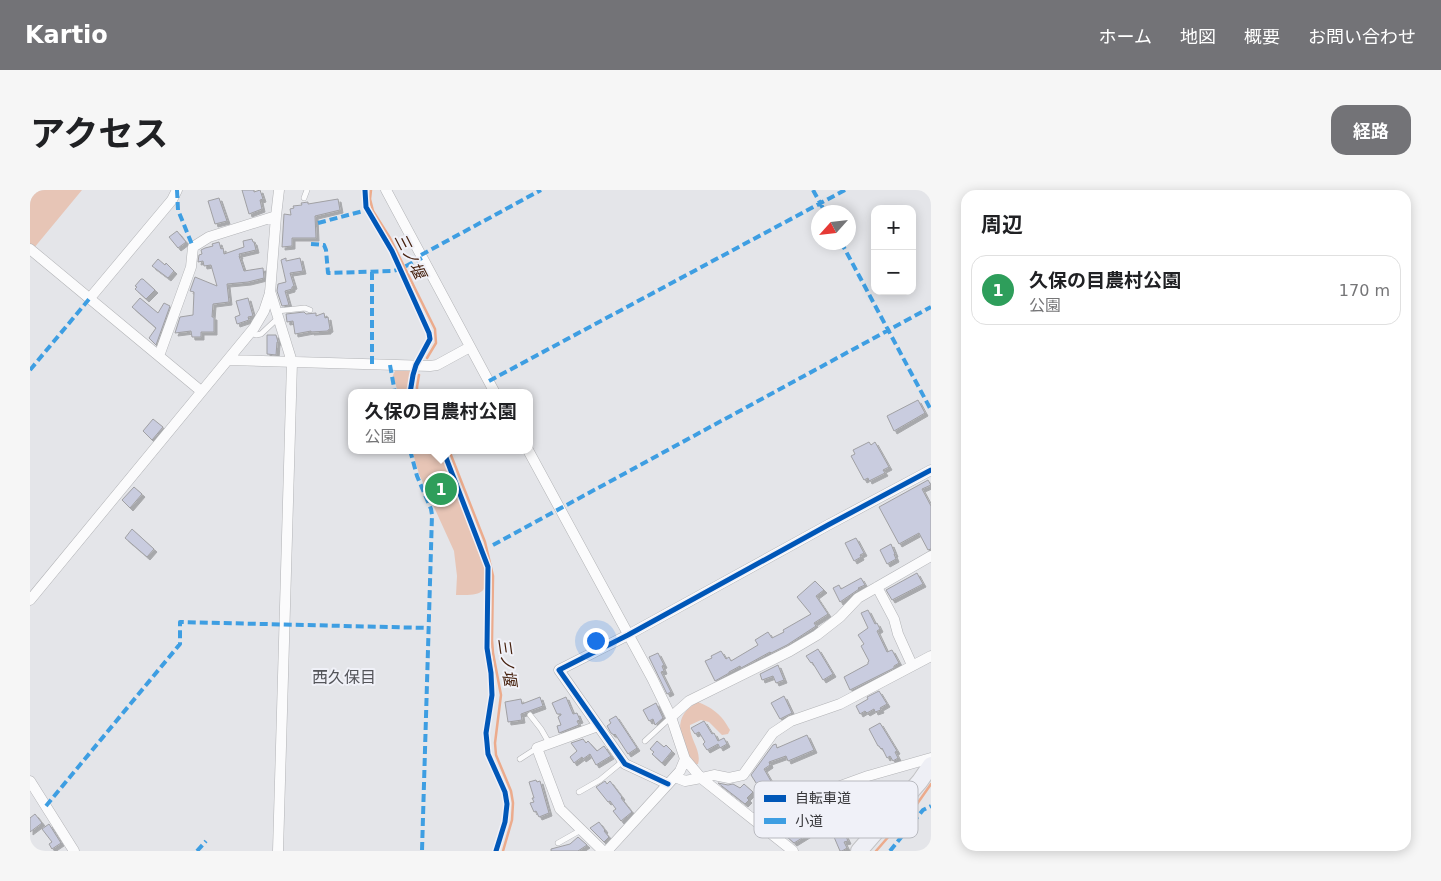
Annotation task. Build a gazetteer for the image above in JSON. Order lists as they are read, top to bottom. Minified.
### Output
{"districts":["西久保目"],"water":["三ノ堰"],"legend":["自転車道","小道"],"north":"bottom left","page":{"header":"Kartio","nav":["ホーム","地図","概要","お問い合わせ"],"title":"アクセス","buttons":"経路","heading":"周辺","map_buttons":["+","−"],"list":[{"mark":"1","name":"久保の目農村公園","note":"公園","value":"170 m"}],"popup":["久保の目農村公園","公園"],"pins":"1"}}
